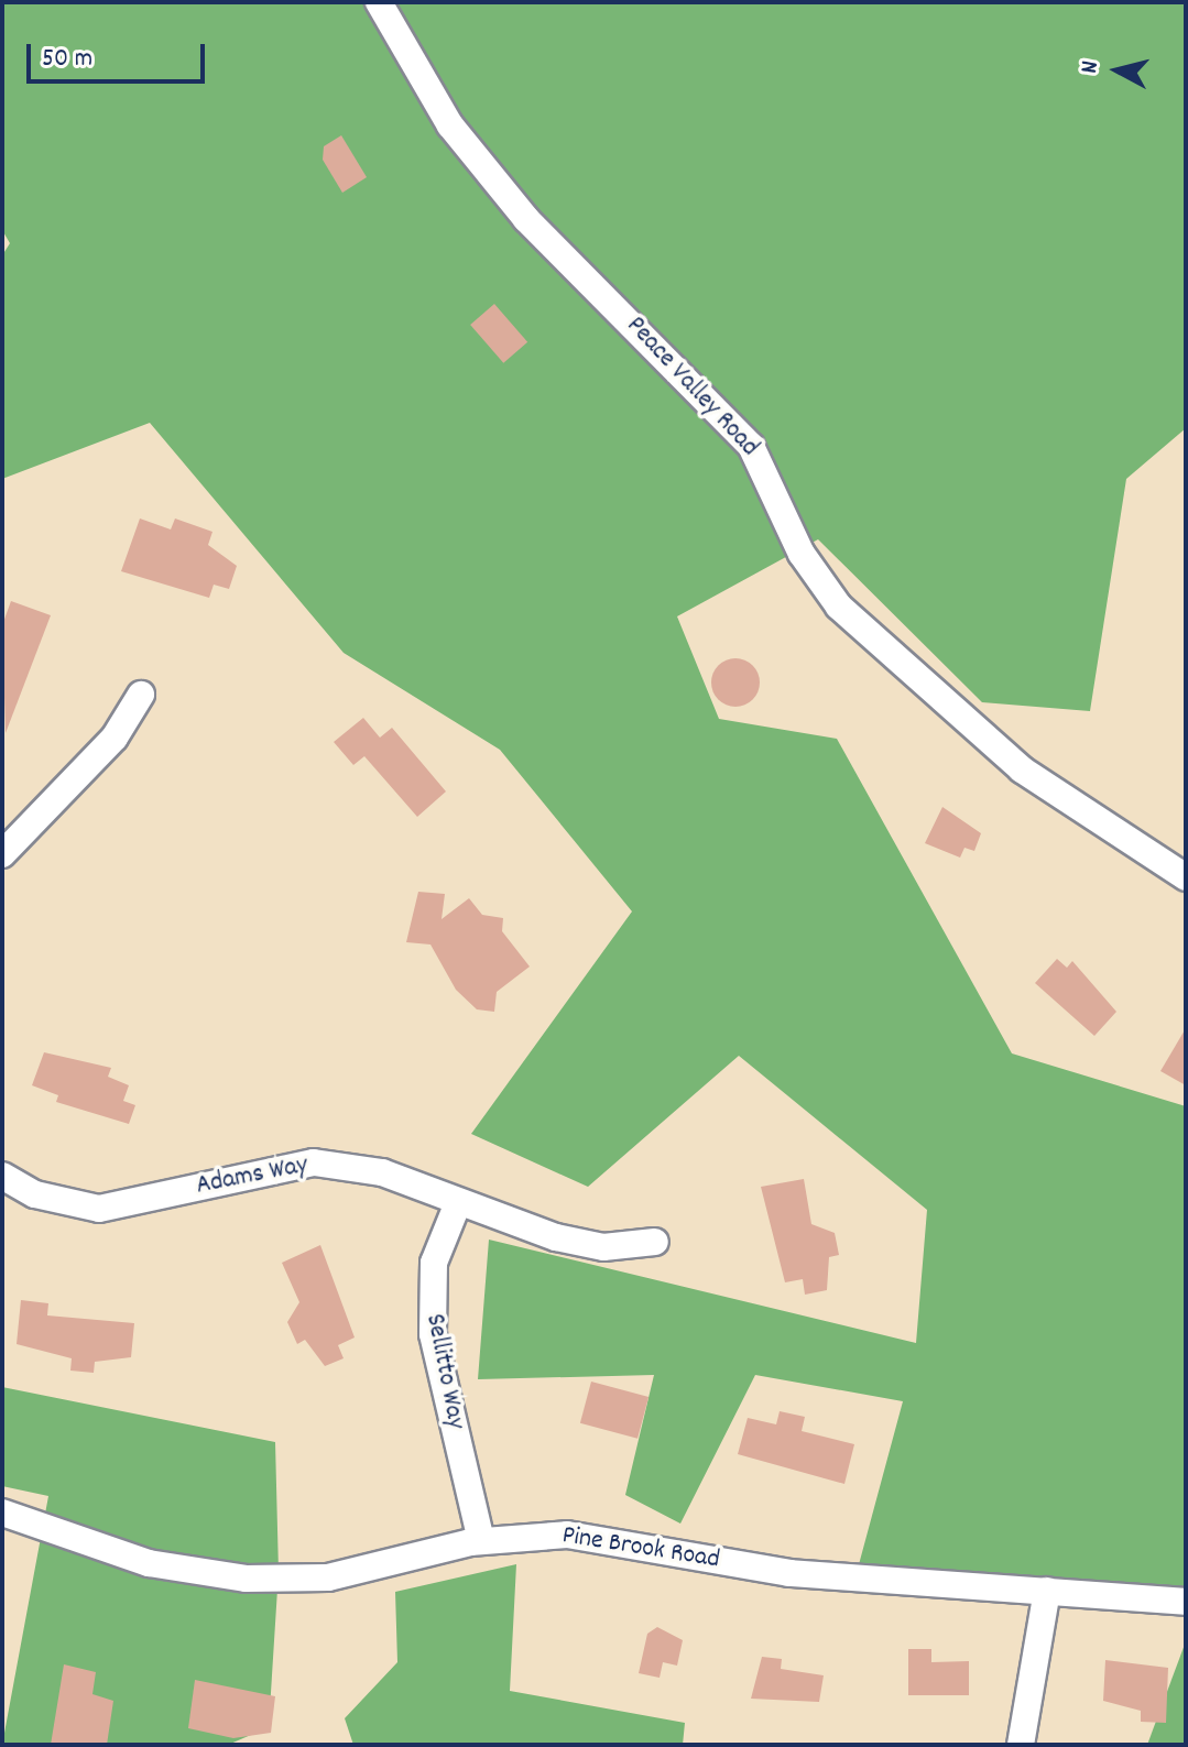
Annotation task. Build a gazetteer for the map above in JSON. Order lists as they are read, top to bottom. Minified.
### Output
{"streets":{"street":["Peace Valley Road","Adams Way","Sellitto Way","Pine Brook Road"]},"crossings":[["Adams Way","Sellitto Way"],["Sellitto Way","Pine Brook Road"]],"scale_bar":"50 m","north":"left"}
